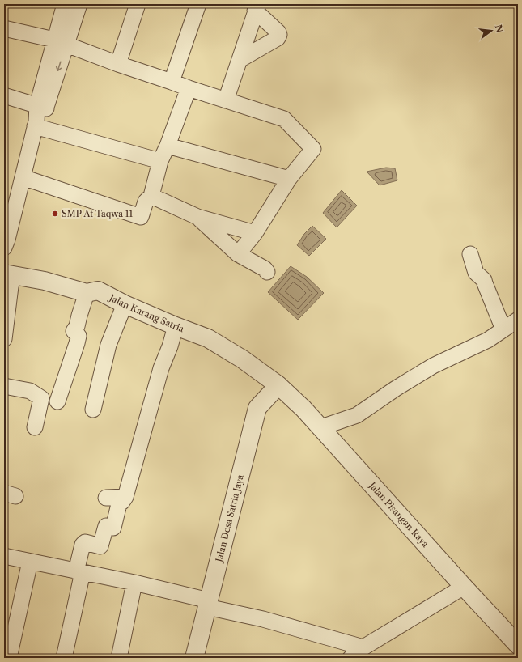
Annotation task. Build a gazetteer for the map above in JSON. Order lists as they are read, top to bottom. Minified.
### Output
{"streets":{"street":["Jalan Karang Satria","Jalan Pisangan Raya","Jalan Desa Satria Jaya"]},"crossings":[["Jalan Karang Satria","Jalan Pisangan Raya"],["Jalan Karang Satria","Jalan Desa Satria Jaya"],["Jalan Pisangan Raya","Jalan Desa Satria Jaya"]],"places":["SMP At Taqwa 11"],"north":"right"}
